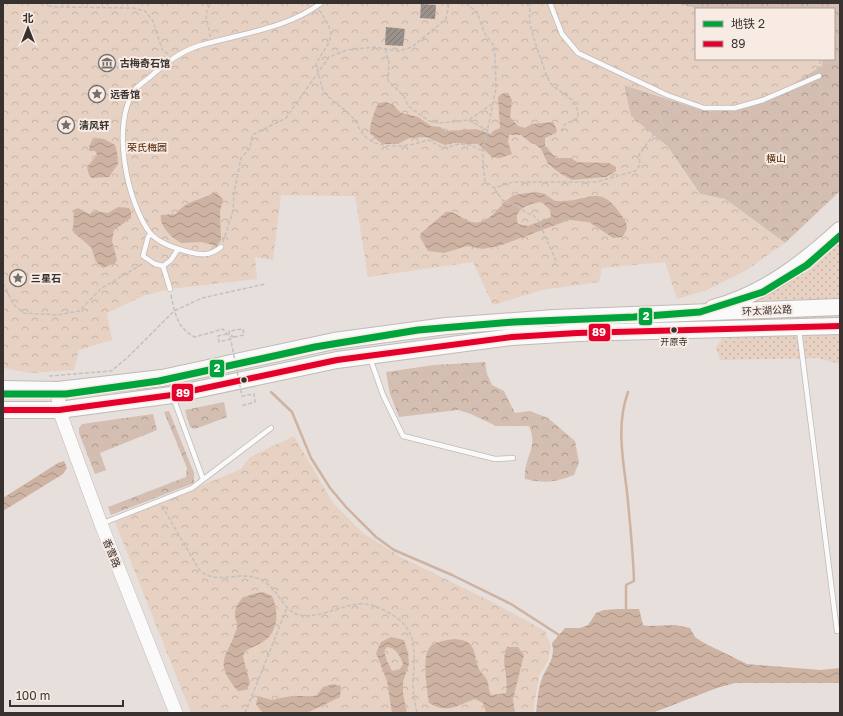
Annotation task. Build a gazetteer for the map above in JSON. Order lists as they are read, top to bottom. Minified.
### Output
{"streets":{"highway":["环太湖公路"],"street":["香雪路"]},"crossings":[["环太湖公路","香雪路"]],"parks":["荣氏梅园","横山"],"places":{"museum":["古梅奇石馆"],"place":["远香馆","清风轩","三星石"],"other":["开原寺"]},"lines":["metro line 2","transit line 89"],"legend":["地铁 2","89"],"scale_bar":"100 m","north":"top"}
